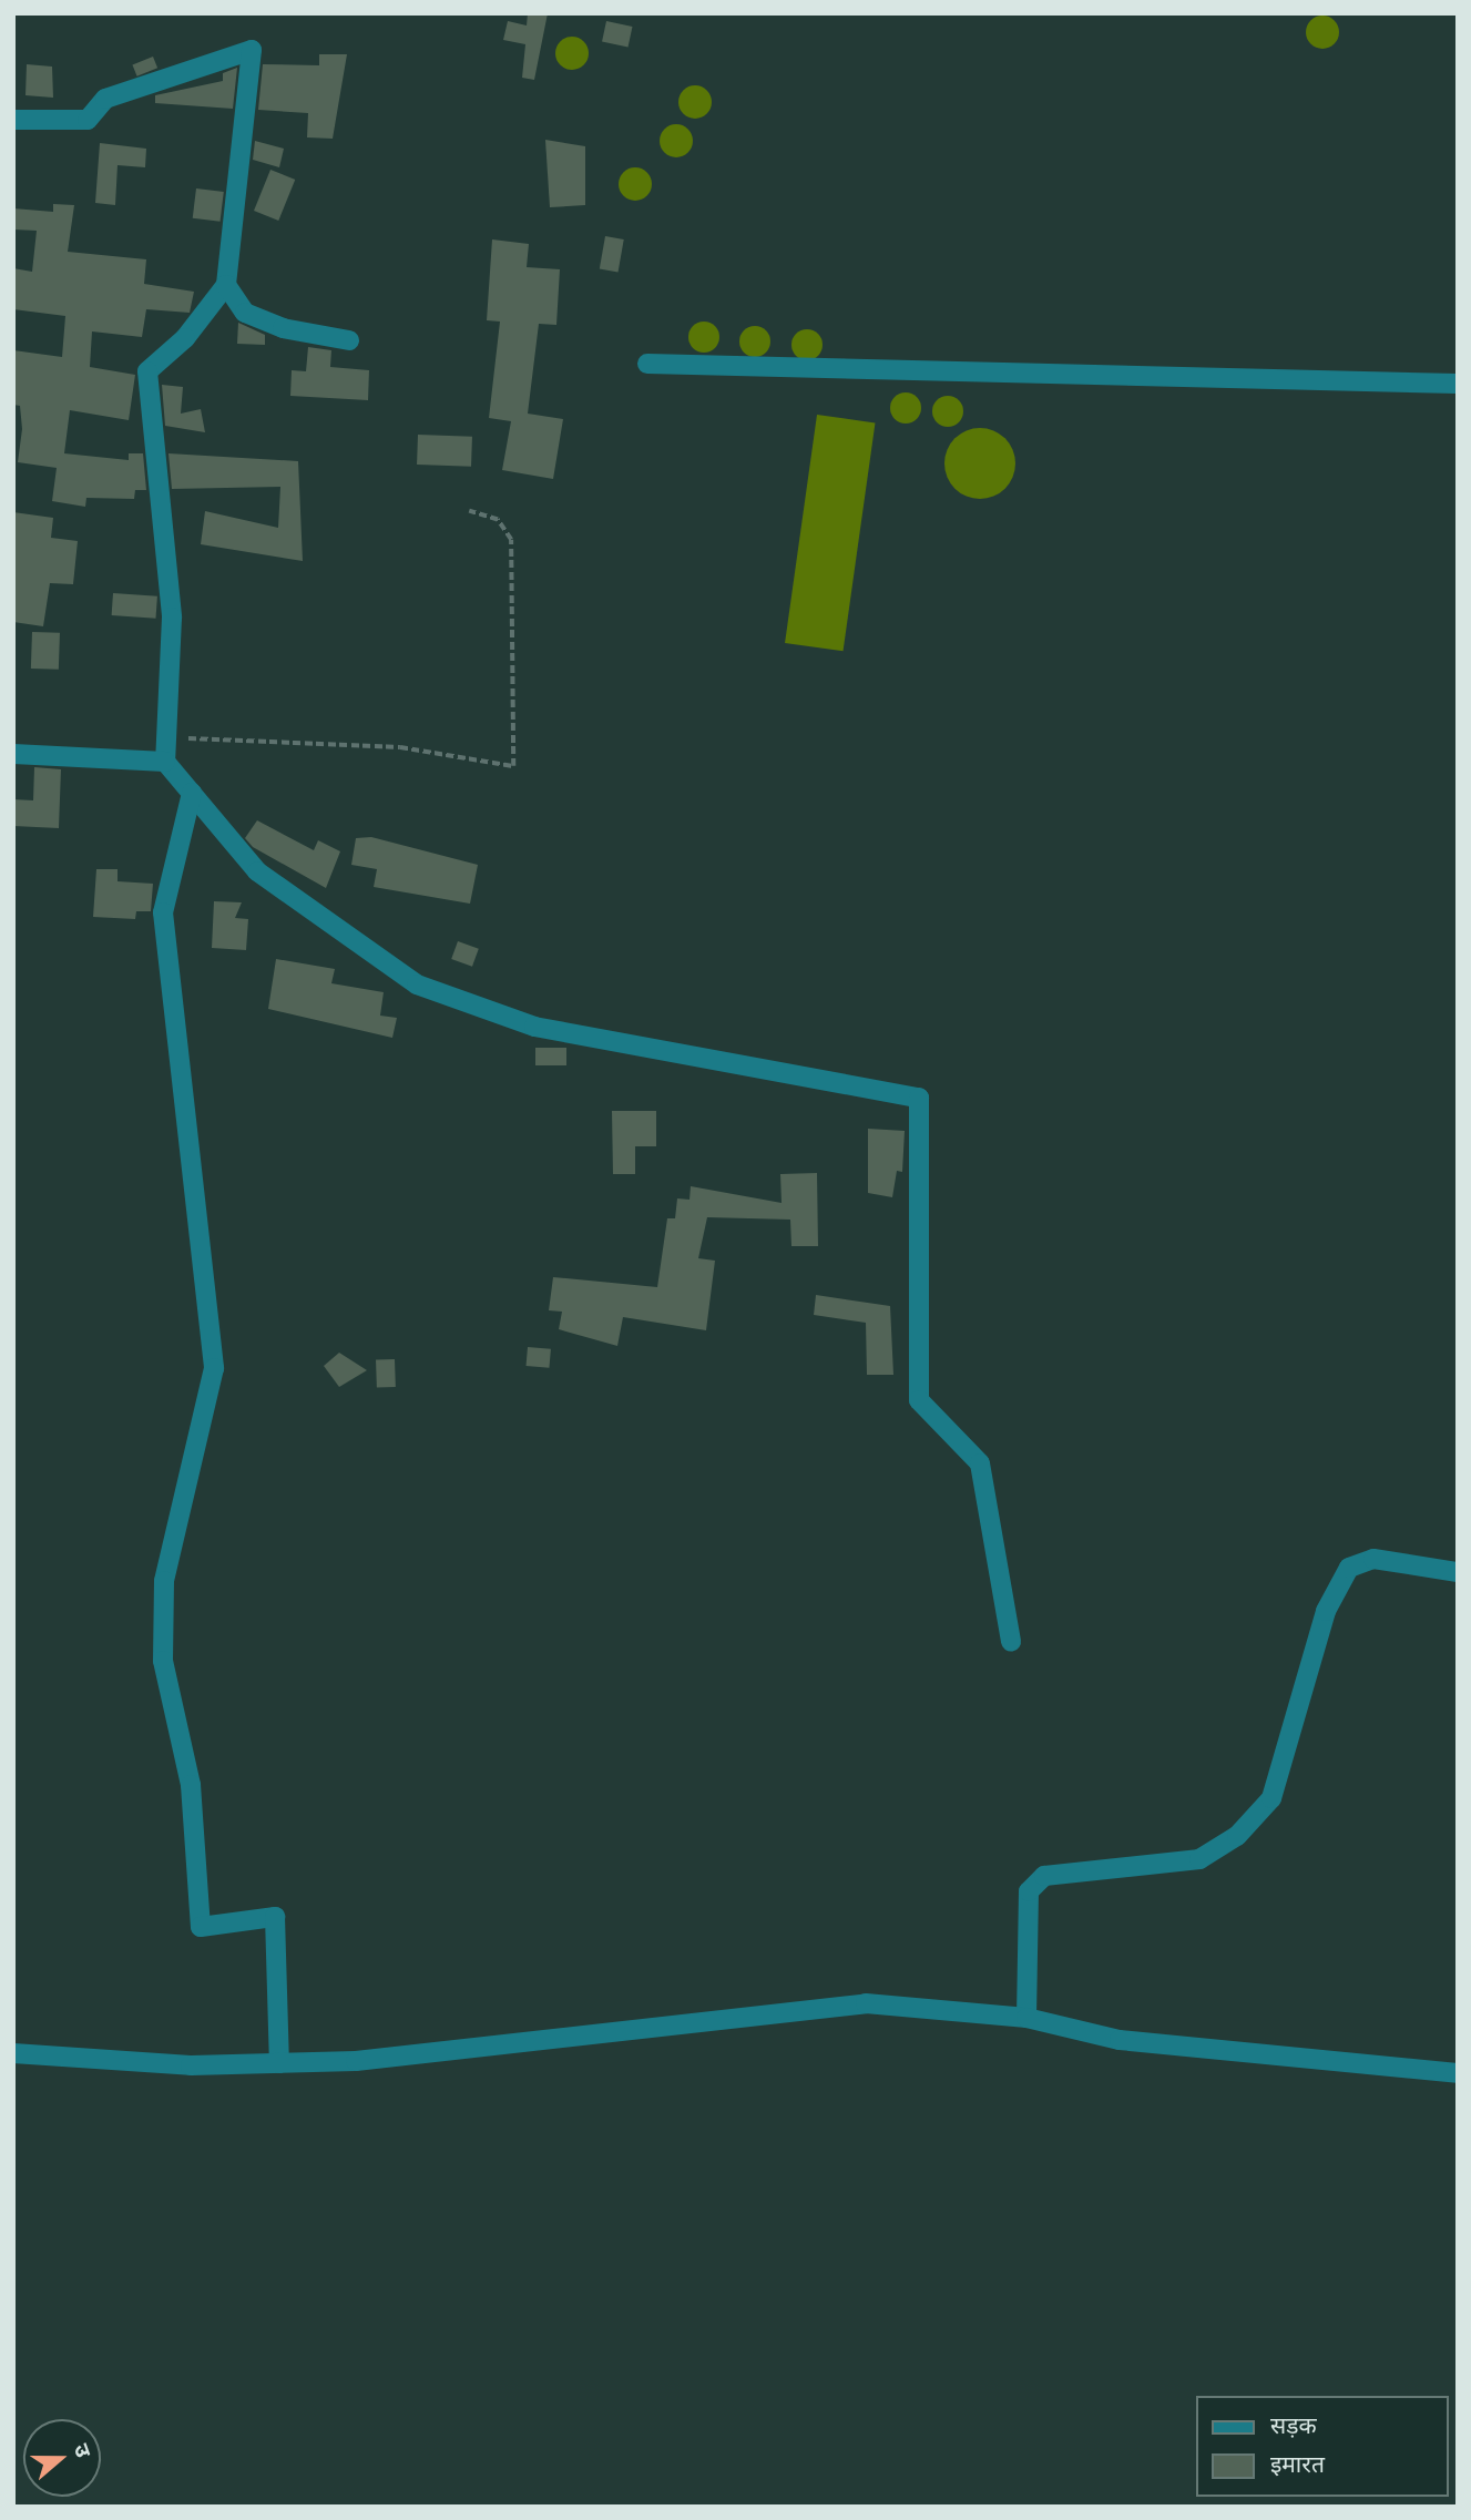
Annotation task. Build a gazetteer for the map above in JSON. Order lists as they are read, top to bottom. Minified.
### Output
{"legend":["सड़क","इमारत"],"north":"right"}
